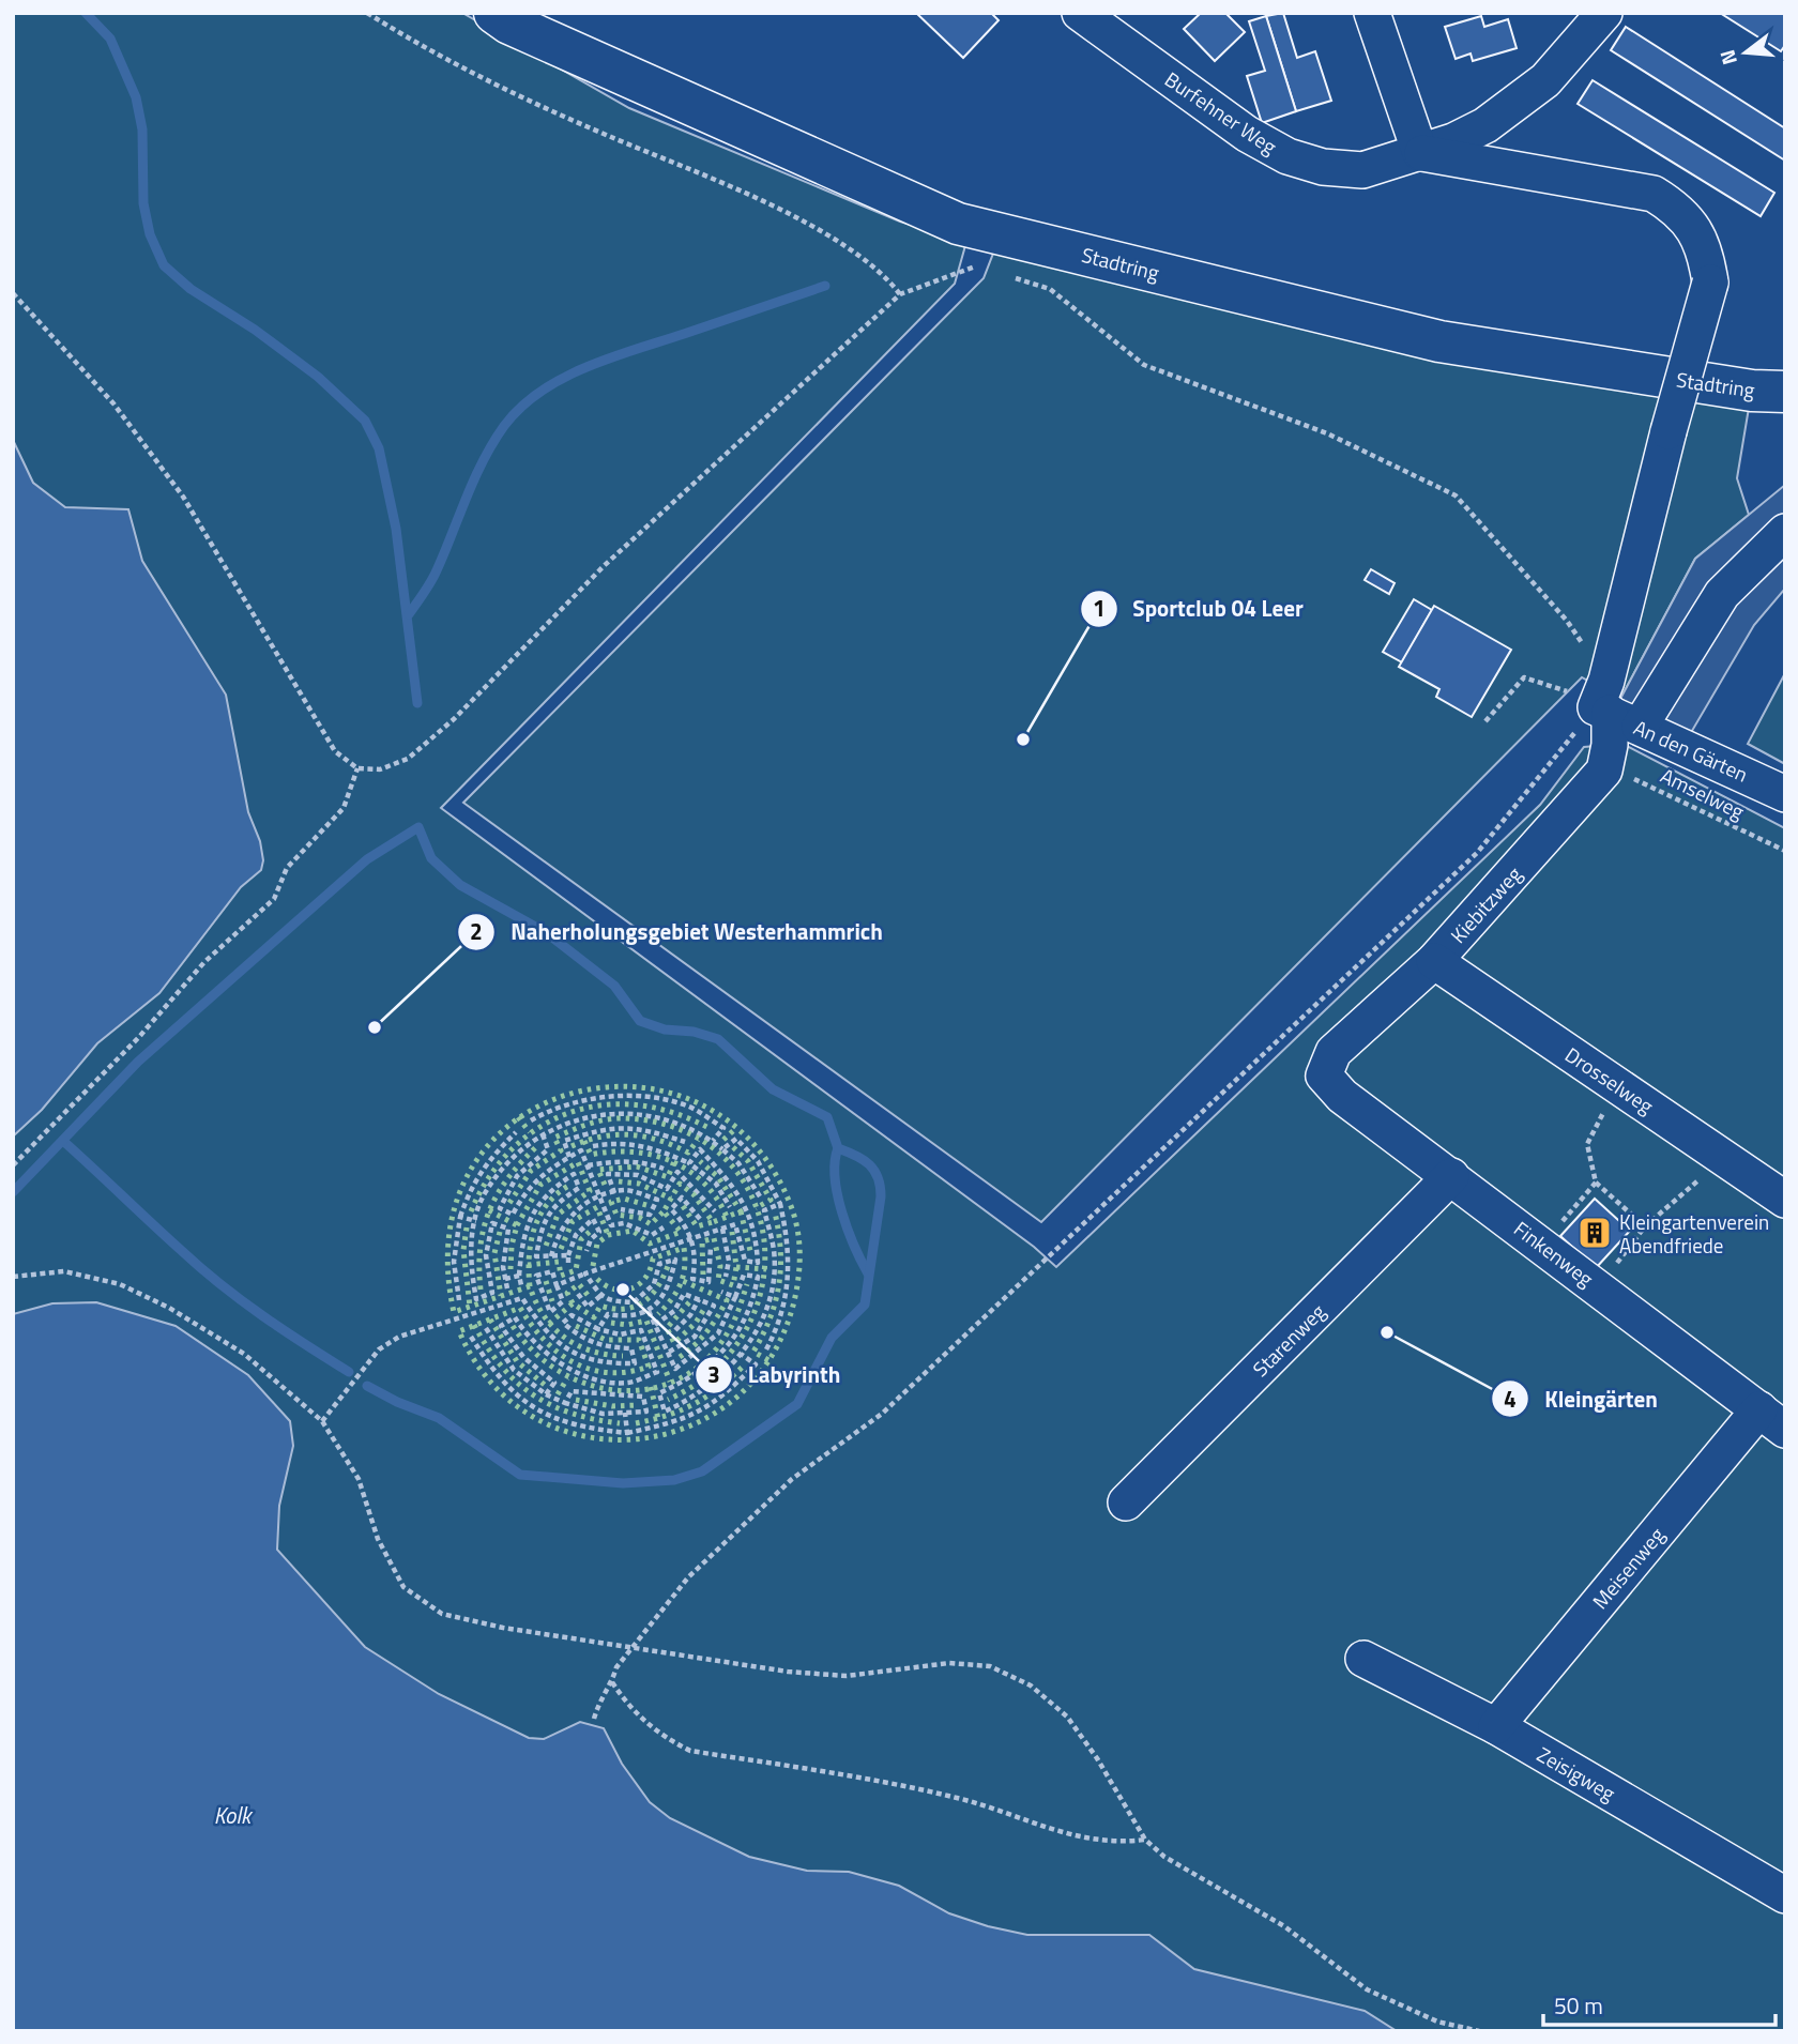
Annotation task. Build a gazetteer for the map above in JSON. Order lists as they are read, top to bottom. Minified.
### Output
{"streets":{"highway":["Stadtring"],"street":["Burfehner Weg","An den Gärten","Kiebitzweg","Drosselweg","Finkenweg","Starenweg","Meisenweg","Zeisigweg"],"path":["Amselweg"]},"crossings":[["Amselweg","Kiebitzweg"],["Kiebitzweg","Drosselweg"],["Kiebitzweg","Finkenweg"],["Finkenweg","Starenweg"],["Finkenweg","Meisenweg"],["Meisenweg","Zeisigweg"]],"water":["Kolk"],"places":{"other":["Sportclub 04 Leer","Naherholungsgebiet Westerhammrich","Labyrinth","Kleingärten"],"building":["Kleingartenverein Abendfriede"]},"scale_bar":"50 m","north":"left"}
